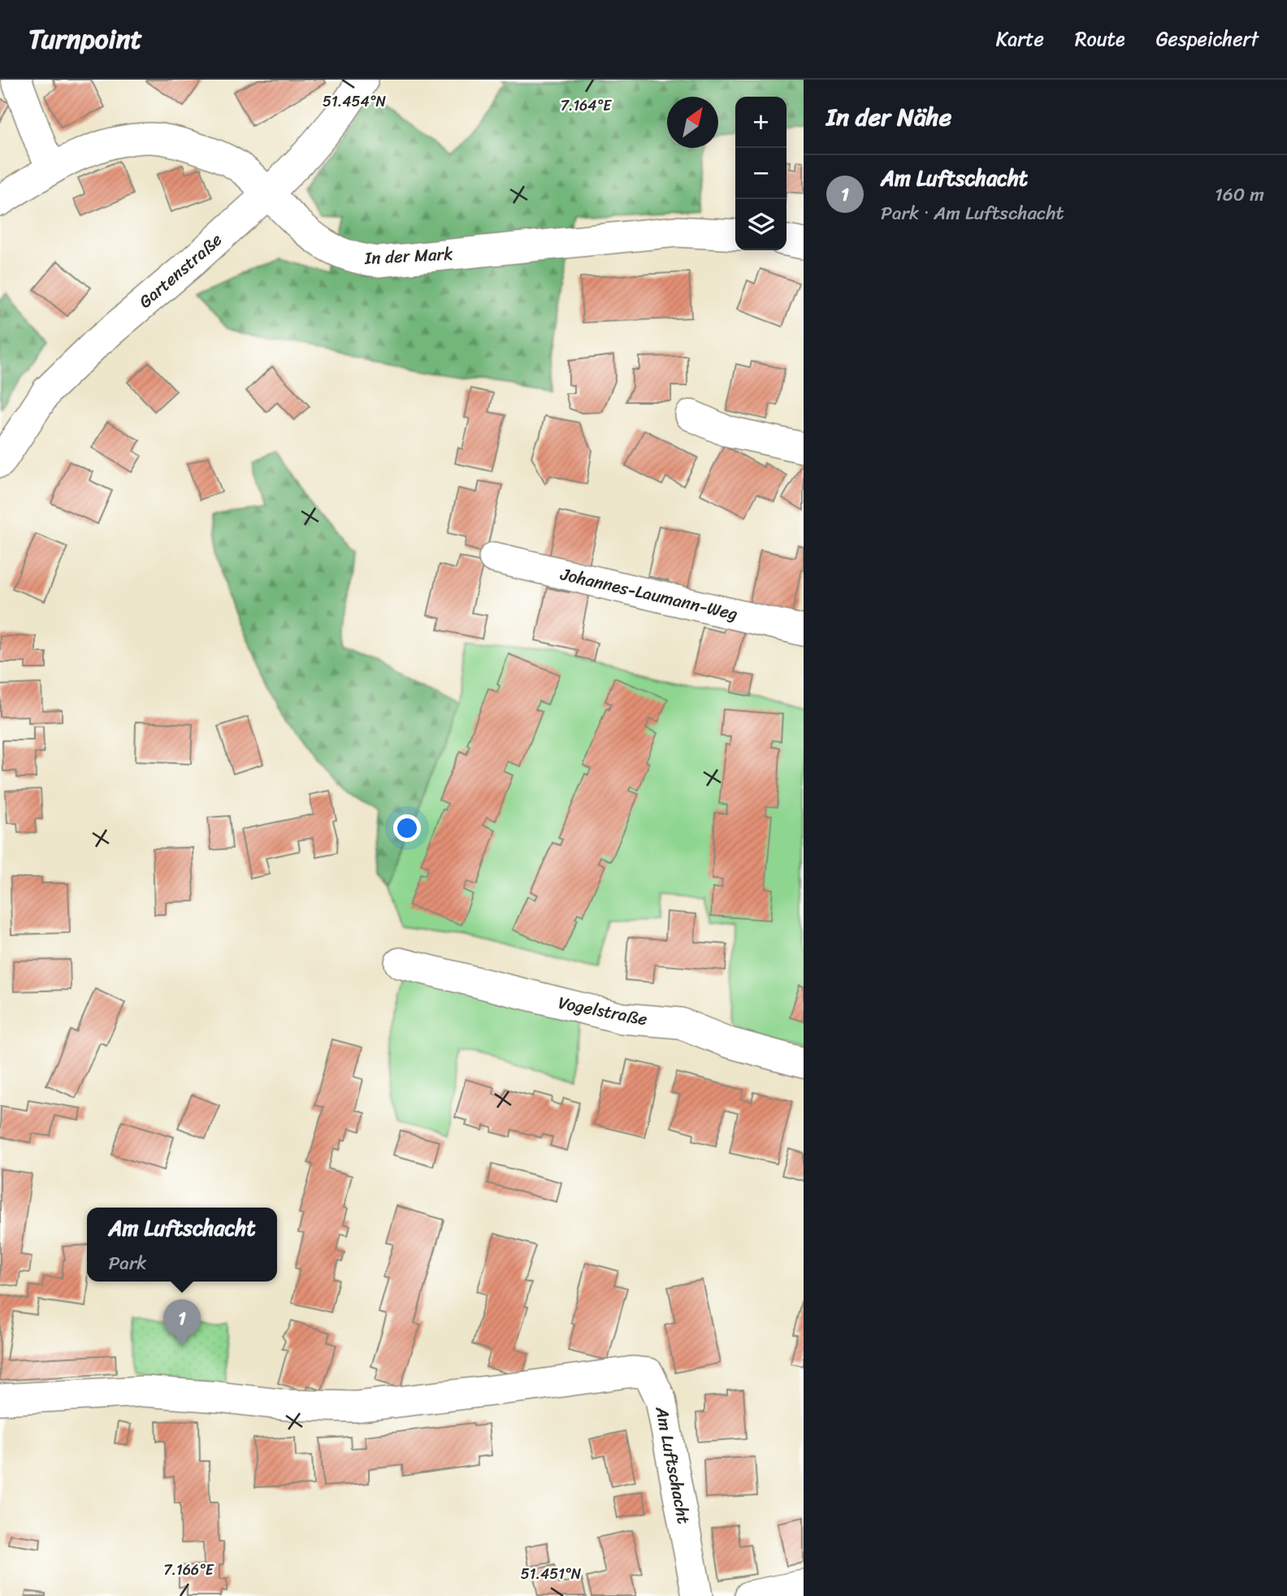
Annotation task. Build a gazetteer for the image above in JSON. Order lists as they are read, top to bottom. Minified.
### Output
{"streets":{"street":["In der Mark","Gartenstraße","Johannes-Laumann-Weg","Vogelstraße","Am Luftschacht"]},"crossings":[["In der Mark","Gartenstraße"]],"north":"top right","page":{"header":"Turnpoint","nav":["Karte","Route","Gespeichert"],"heading":"In der Nähe","map_buttons":["+","−"],"list":[{"mark":"1","name":"Am Luftschacht","note":"Park · Am Luftschacht","value":"160 m"}],"popup":["Am Luftschacht","Park"],"pins":"1"},"coordinates":["51.454°N","7.164°E","7.166°E","51.451°N"]}
